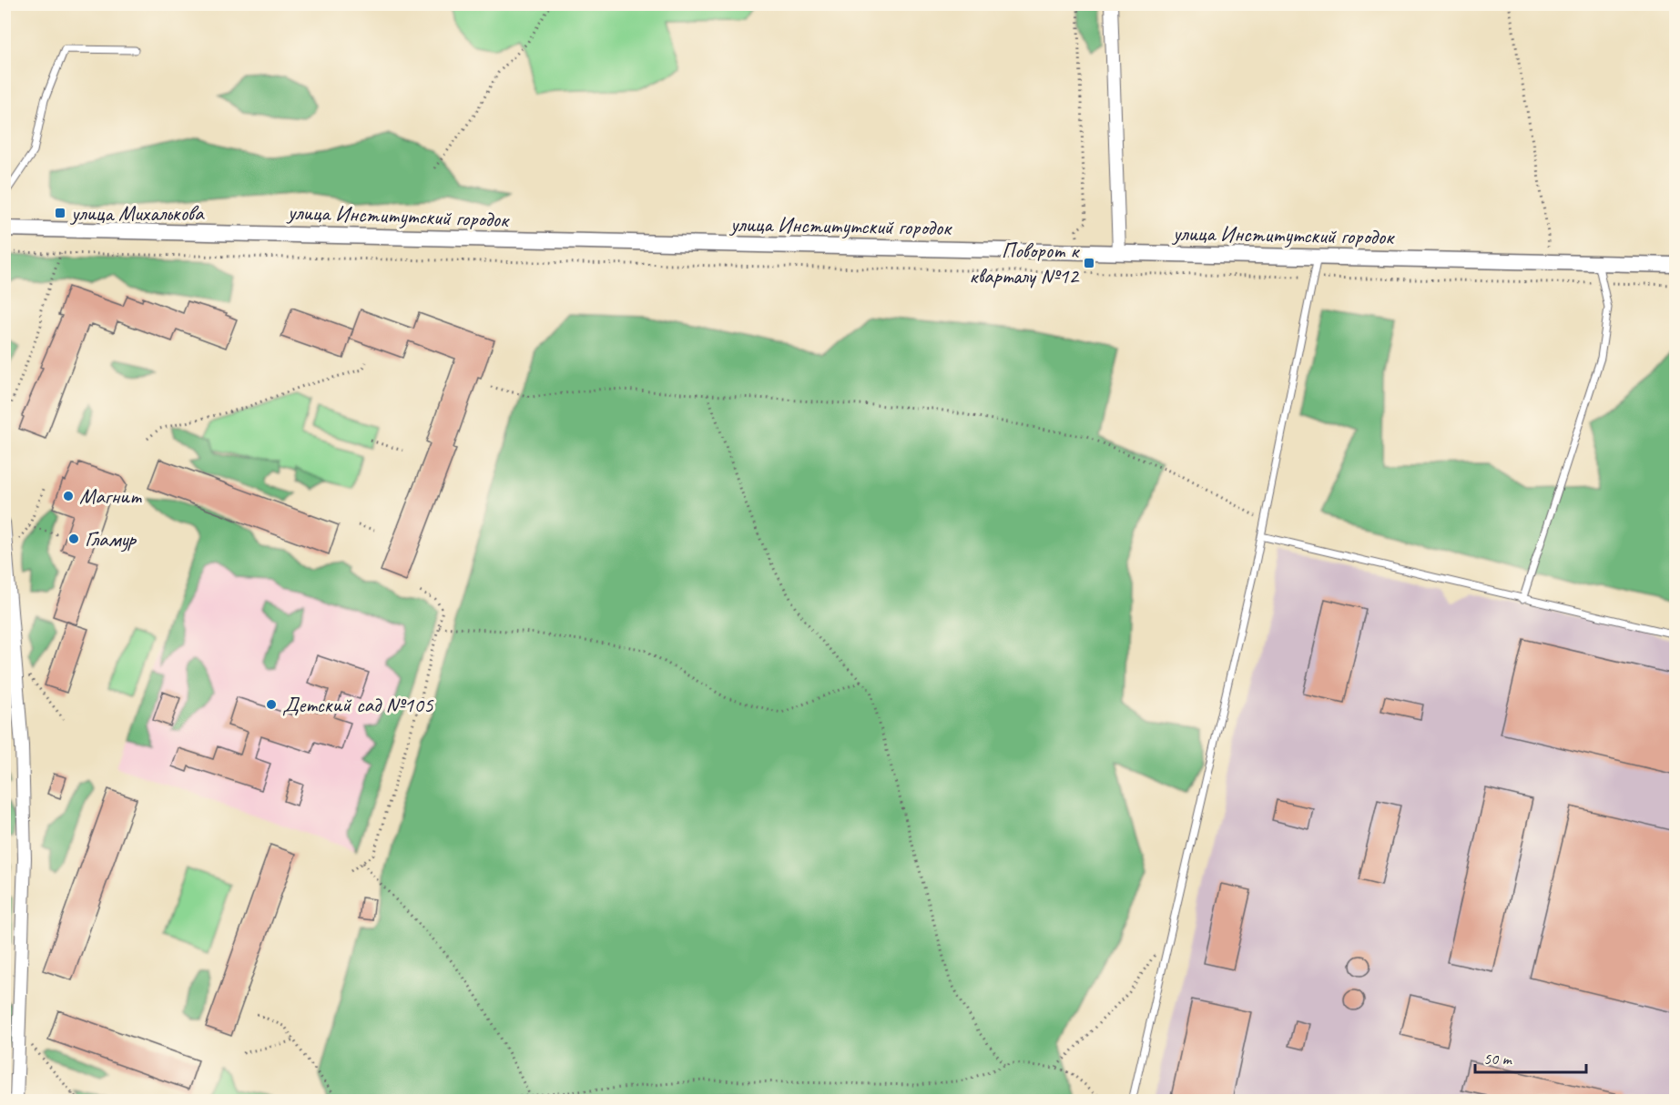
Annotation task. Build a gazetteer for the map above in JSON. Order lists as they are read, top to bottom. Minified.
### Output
{"streets":{"street":["улица Институтский городок"]},"places":{"transit":["улица Михалькова","Поворот к кварталу №12"],"other":["Магнит","Гламур","Детский сад №105"]},"scale_bar":"50 m"}
